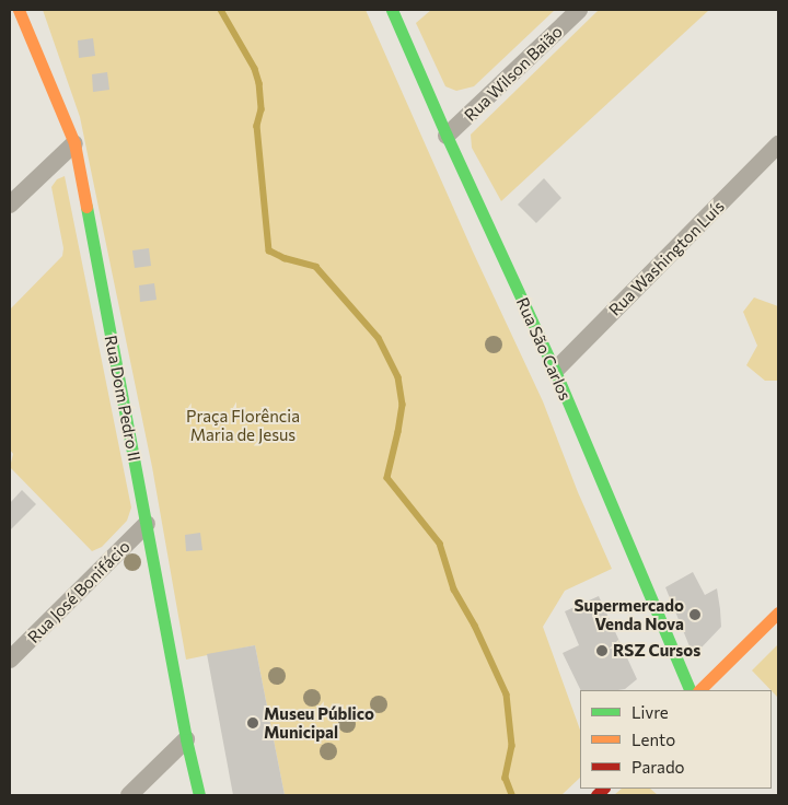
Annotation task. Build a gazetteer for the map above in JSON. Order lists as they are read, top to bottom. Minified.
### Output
{"streets":{"street":["Rua Wilson Baião","Rua Washington Luís","Rua São Carlos","Rua Dom Pedro II","Rua José Bonifácio"]},"crossings":[["Rua Wilson Baião","Rua São Carlos"],["Rua Washington Luís","Rua São Carlos"],["Rua Dom Pedro II","Rua José Bonifácio"]],"parks":["Praça Florência Maria de Jesus"],"places":["Supermercado Venda Nova","RSZ Cursos","Museu Público Municipal"],"legend":["Livre","Lento","Parado"]}
